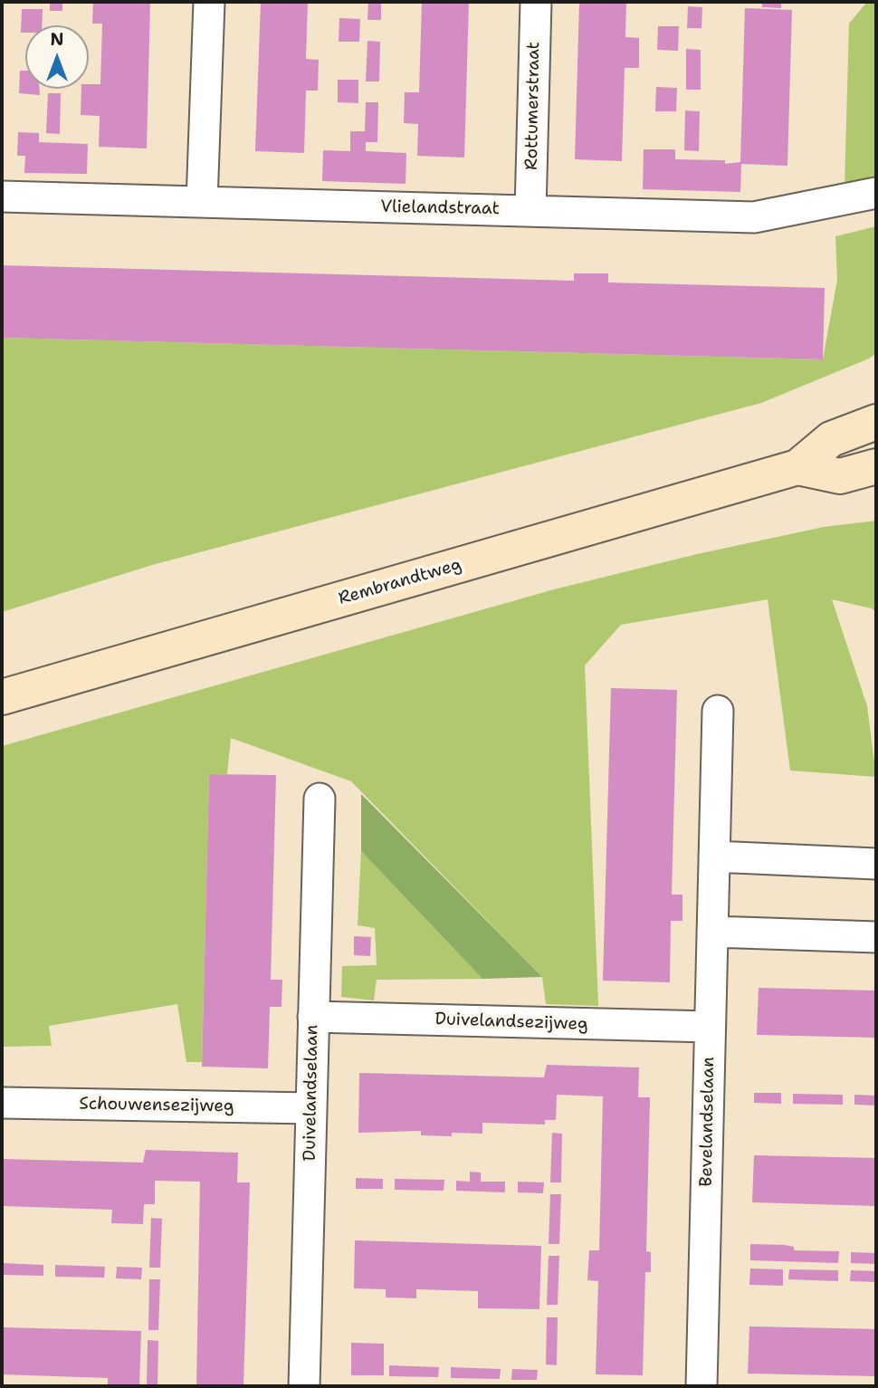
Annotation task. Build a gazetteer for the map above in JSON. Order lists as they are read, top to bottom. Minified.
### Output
{"streets":{"street":["Rottumerstraat","Vlielandstraat","Rembrandtweg","Duivelandsezijweg","Duivelandselaan","Schouwensezijweg","Bevelandselaan"]},"crossings":[["Rottumerstraat","Vlielandstraat"],["Duivelandsezijweg","Duivelandselaan"],["Duivelandsezijweg","Bevelandselaan"],["Duivelandselaan","Schouwensezijweg"]],"north":"top"}
